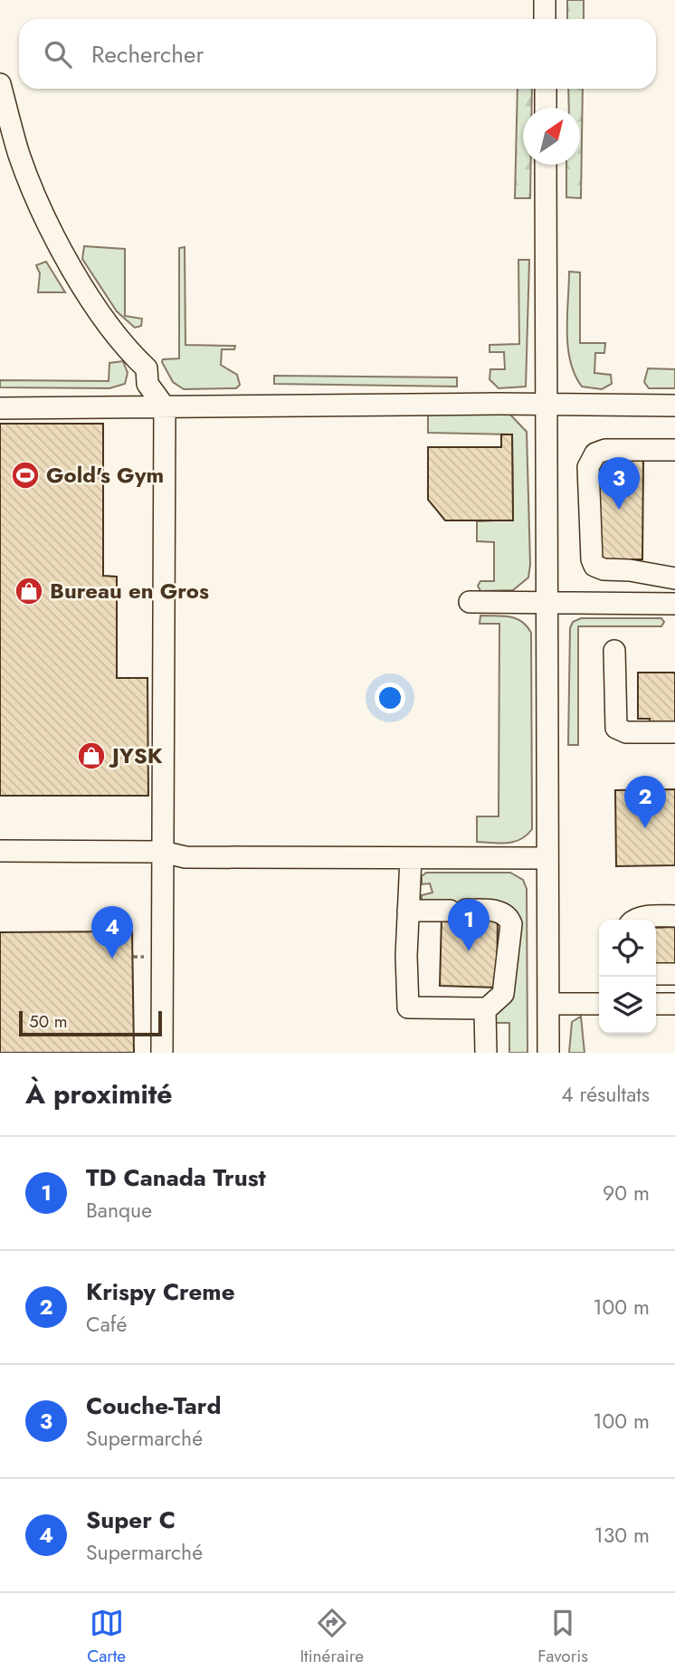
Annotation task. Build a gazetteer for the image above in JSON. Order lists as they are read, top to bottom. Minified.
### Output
{"places":{"sports":["Gold's Gym"],"shop":["Bureau en Gros","JYSK"]},"scale_bar":"50 m","north":"top right","page":{"search":"Rechercher","pins":["3","2","1","4"],"scale":"50 m","heading":["À proximité","4 résultats"],"list":[{"mark":"1","name":"TD Canada Trust","note":"Banque","value":"90 m"},{"mark":"2","name":"Krispy Creme","note":"Café","value":"100 m"},{"mark":"3","name":"Couche-Tard","note":"Supermarché","value":"100 m"},{"mark":"4","name":"Super C","note":"Supermarché","value":"130 m"}],"nav":["Carte","Itinéraire","Favoris"]}}
